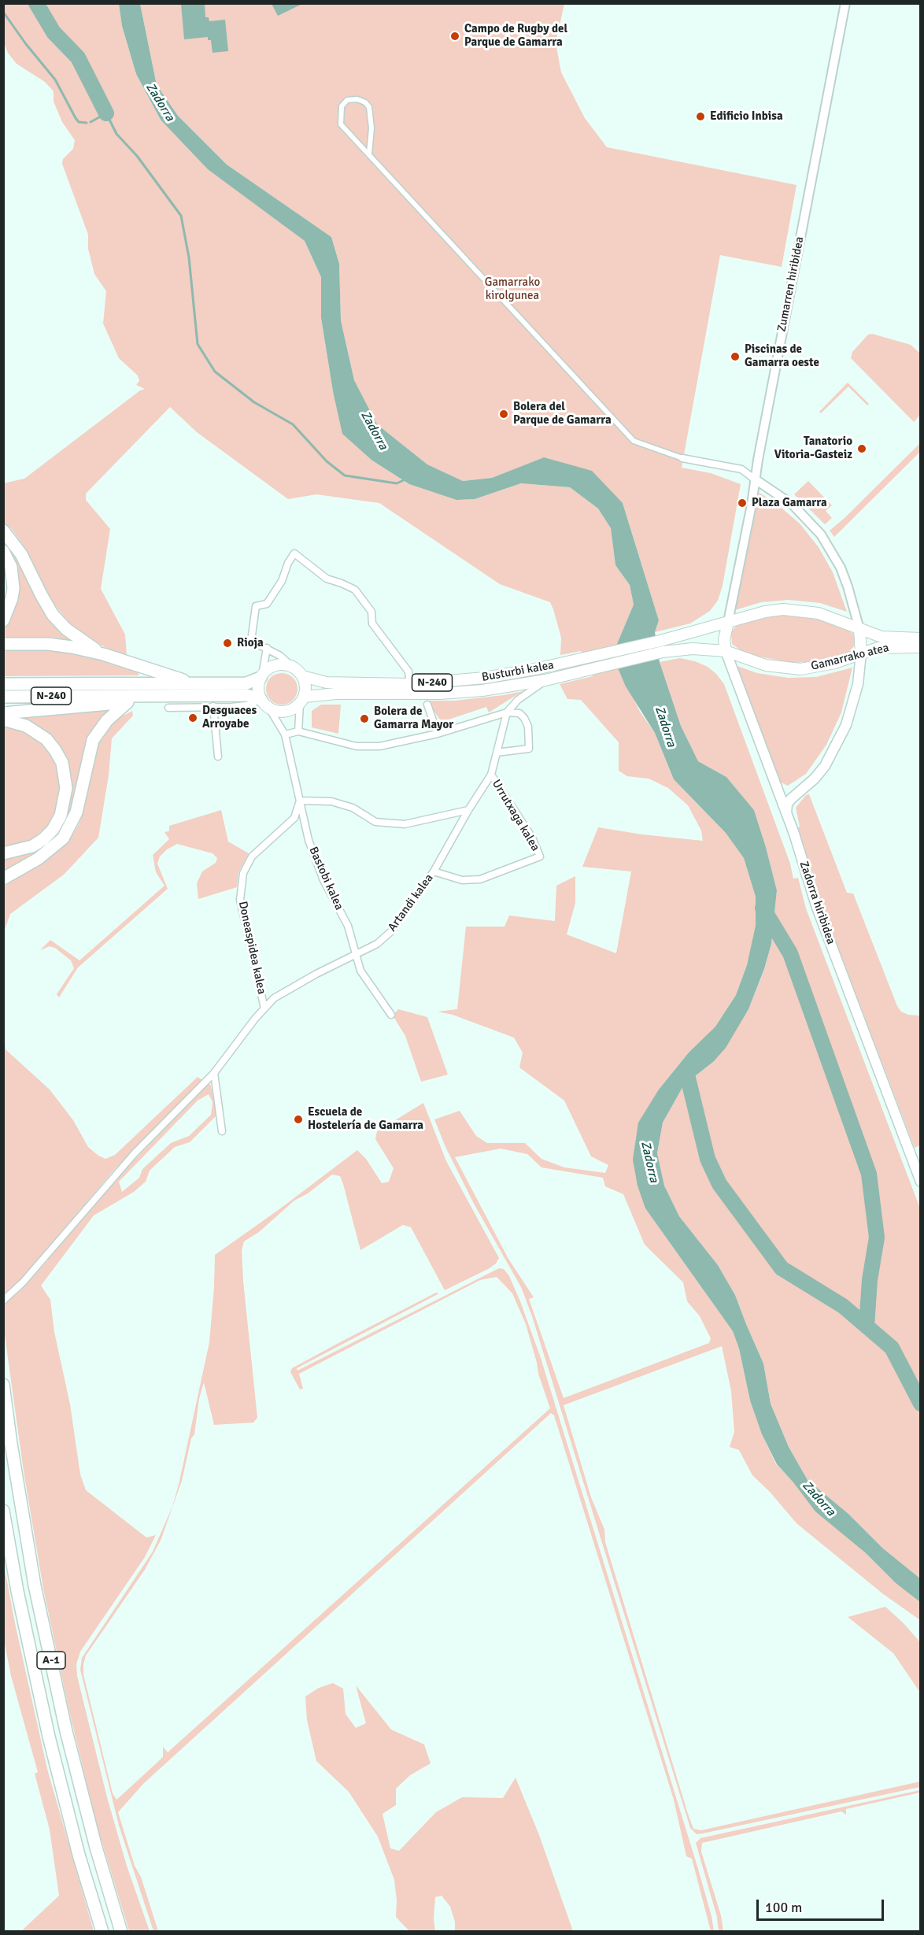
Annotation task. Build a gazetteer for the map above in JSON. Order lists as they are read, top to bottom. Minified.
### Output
{"streets":{"highway":["N-240","A-1"],"main road":["Gamarrako atea","Busturbi kalea","Zadorra hiribidea"],"street":["Zumarren hiribidea","Urrutxaga kalea","Bastobi kalea","Artandi kalea","Doneaspidea kalea"]},"crossings":[["Zumarren hiribidea","Gamarrako atea"],["Zumarren hiribidea","Busturbi kalea"],["Zumarren hiribidea","Zadorra hiribidea"],["Gamarrako atea","Busturbi kalea"],["Gamarrako atea","Zadorra hiribidea"],["Busturbi kalea","N-240"],["Busturbi kalea","Bastobi kalea"],["Busturbi kalea","Zadorra hiribidea"],["N-240","Bastobi kalea"],["Urrutxaga kalea","Artandi kalea"],["Bastobi kalea","Artandi kalea"],["Bastobi kalea","Doneaspidea kalea"],["Artandi kalea","Doneaspidea kalea"]],"water":["Zadorra"],"parks":["Gamarrako kirolgunea"],"places":["Campo de Rugby del Parque de Gamarra","Edificio Inbisa","Piscinas de Gamarra oeste","Bolera del Parque de Gamarra","Tanatorio Vitoria-Gasteiz","Plaza Gamarra","Rioja","Desguaces Arroyabe","Bolera de Gamarra Mayor","Escuela de Hostelería de Gamarra"],"scale_bar":"100 m"}
